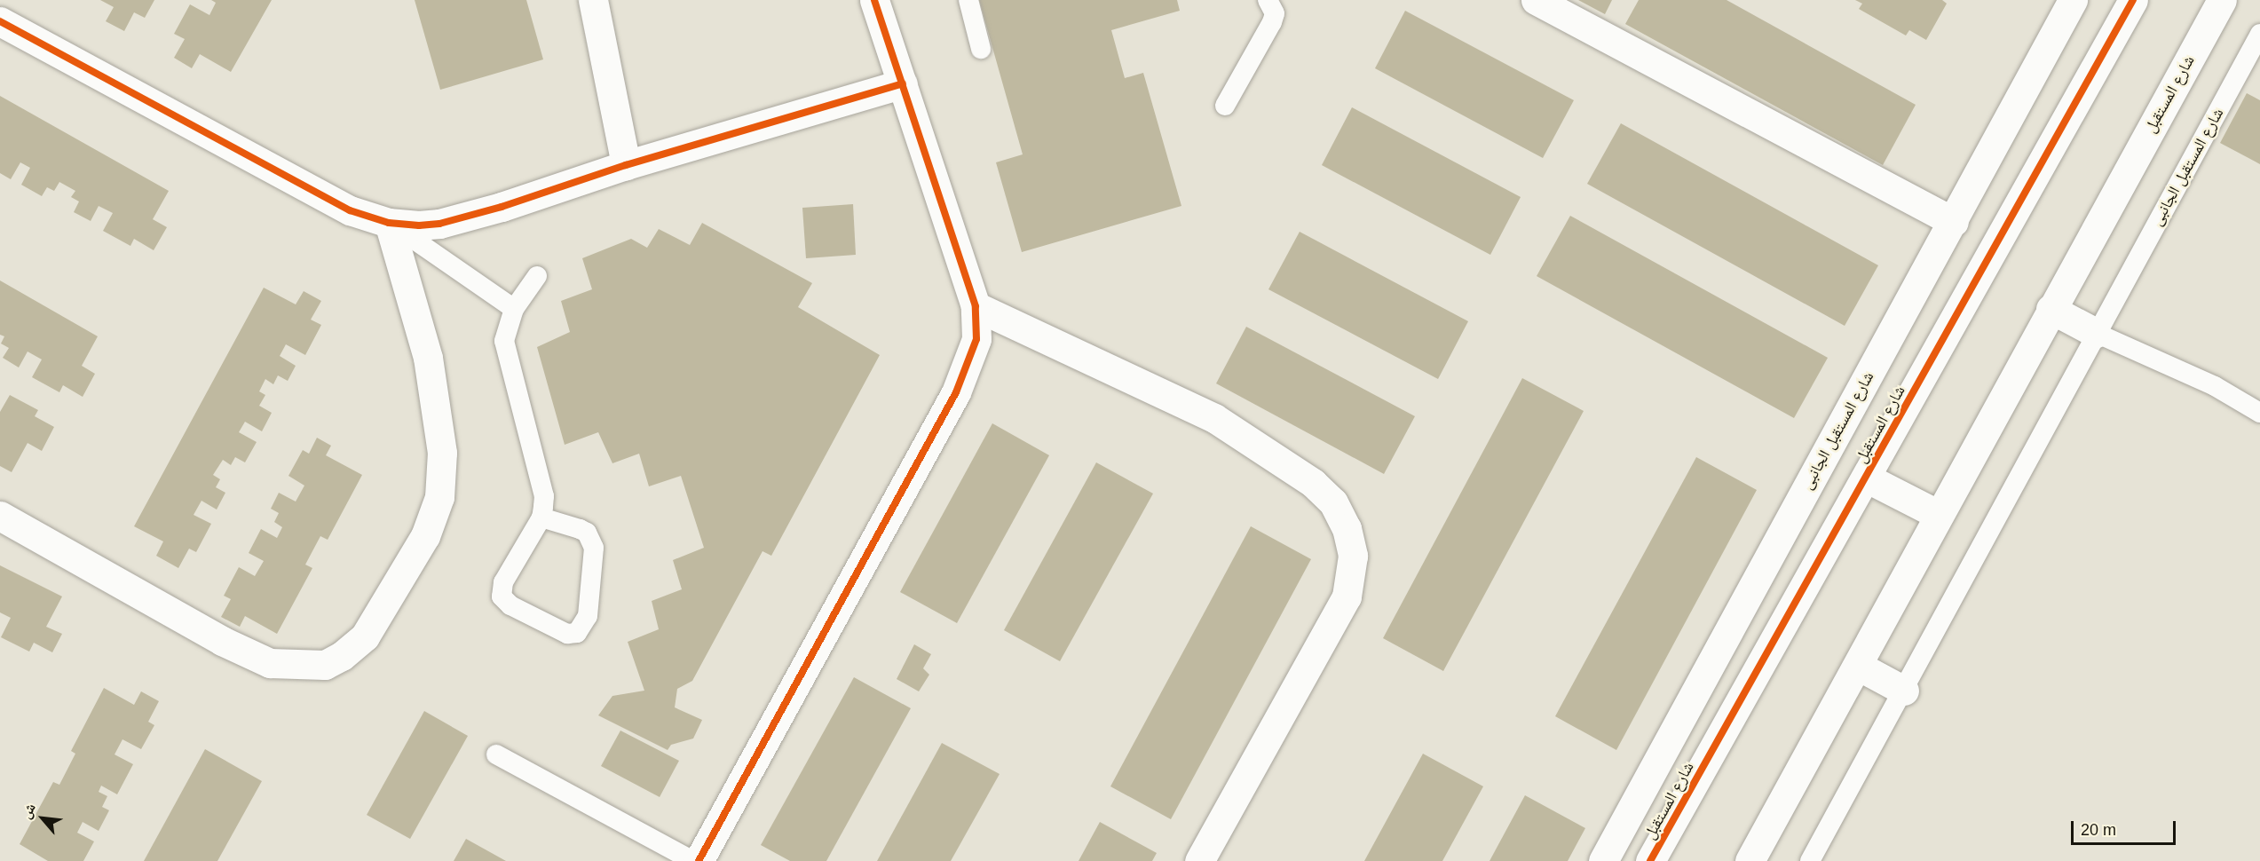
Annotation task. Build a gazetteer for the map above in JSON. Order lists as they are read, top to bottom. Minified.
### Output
{"streets":{"street":["شارع المستقبل","شارع المستقبل الجانبى"]},"scale_bar":"20 m","north":"top left"}
